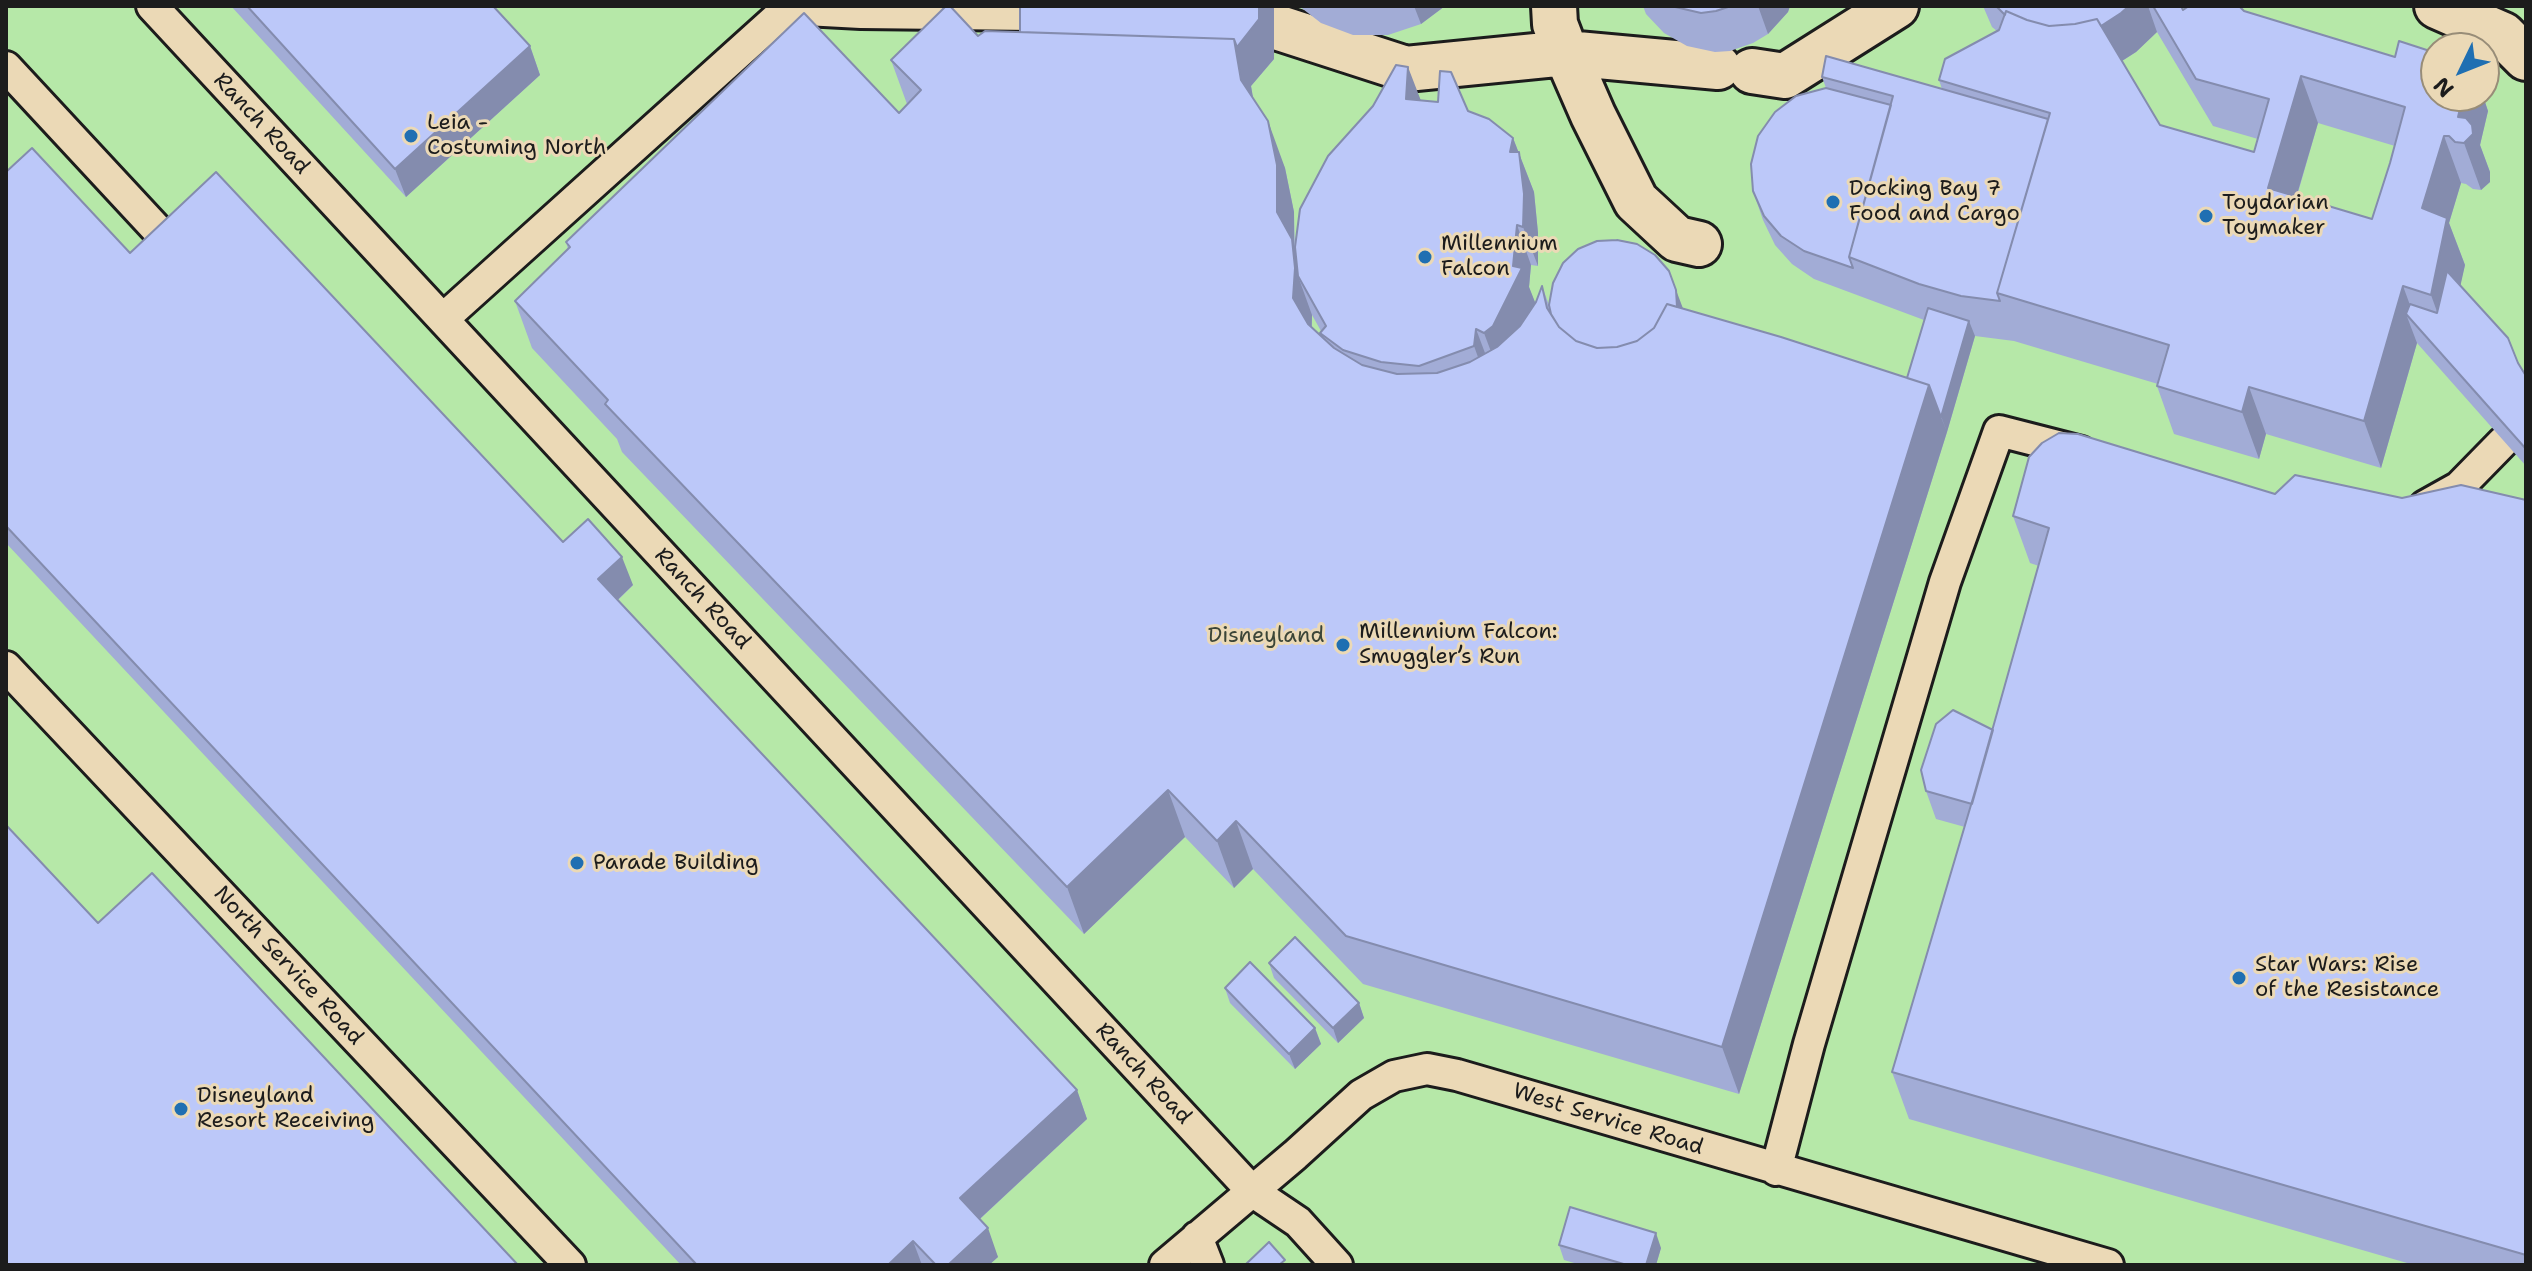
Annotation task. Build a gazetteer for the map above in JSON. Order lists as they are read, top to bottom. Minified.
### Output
{"streets":{"lane":["Ranch Road","North Service Road","West Service Road"]},"crossings":[["Ranch Road","West Service Road"]],"parks":["Disneyland"],"places":["Leia - Costuming North","Docking Bay 7 Food and Cargo","Toydarian Toymaker","Millennium Falcon","Millennium Falcon: Smuggler’s Run","Parade Building","Star Wars: Rise of the Resistance","Disneyland Resort Receiving"],"north":"bottom left"}
